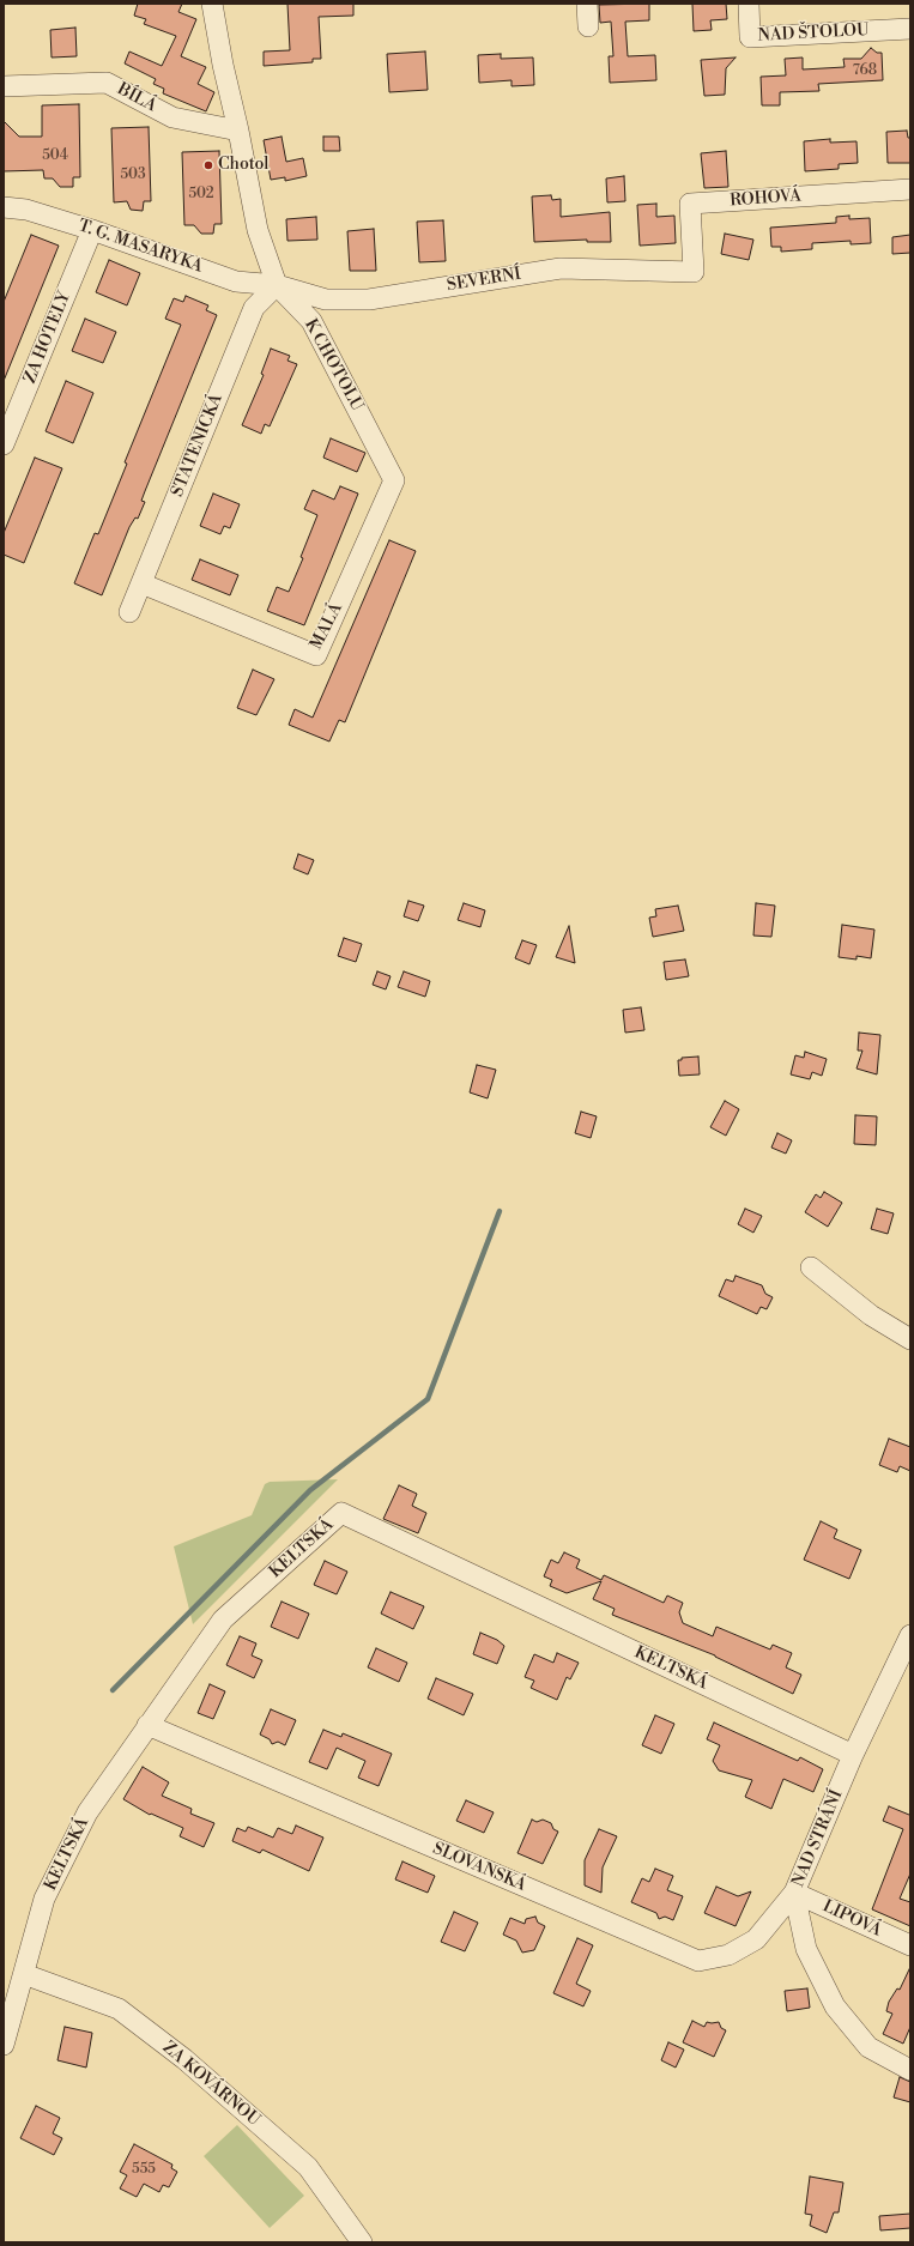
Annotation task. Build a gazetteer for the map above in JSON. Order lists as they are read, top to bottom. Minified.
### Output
{"streets":{"street":["NAD ŠTOLOU","BÍLÁ","ROHOVÁ","T. G. MASARYKA","SEVERNÍ","ZA HOTELY","K CHOTOLU","STATENICKÁ","MALÁ","KELTSKÁ","NAD STRÁNÍ","SLOVANSKÁ","LIPOVÁ","ZA KOVÁRNOU"]},"crossings":[["BÍLÁ","K CHOTOLU"],["ROHOVÁ","SEVERNÍ"],["T. G. MASARYKA","SEVERNÍ"],["T. G. MASARYKA","ZA HOTELY"],["T. G. MASARYKA","K CHOTOLU"],["T. G. MASARYKA","STATENICKÁ"],["SEVERNÍ","K CHOTOLU"],["SEVERNÍ","STATENICKÁ"],["K CHOTOLU","STATENICKÁ"],["K CHOTOLU","MALÁ"],["STATENICKÁ","MALÁ"],["KELTSKÁ","NAD STRÁNÍ"],["KELTSKÁ","SLOVANSKÁ"],["KELTSKÁ","ZA KOVÁRNOU"],["NAD STRÁNÍ","SLOVANSKÁ"],["NAD STRÁNÍ","LIPOVÁ"],["SLOVANSKÁ","LIPOVÁ"]],"places":["Chotol"],"house_numbers":["768","504","503","502","555"]}
